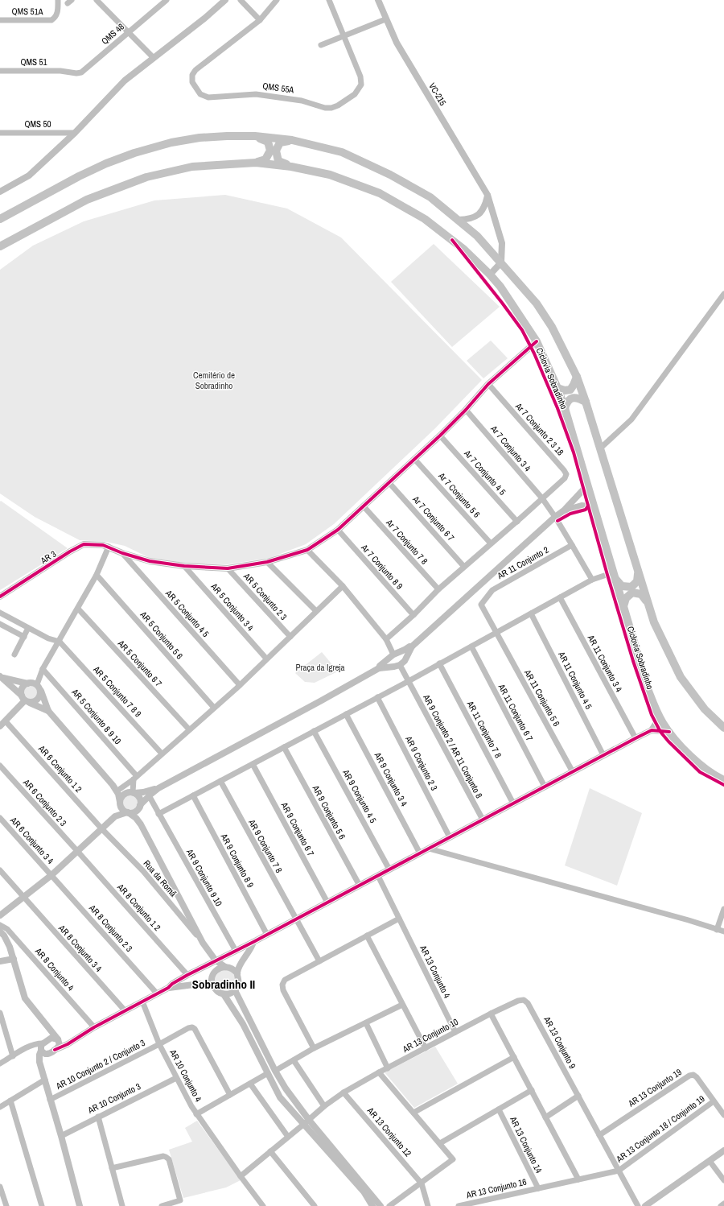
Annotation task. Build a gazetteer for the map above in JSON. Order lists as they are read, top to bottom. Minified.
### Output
{"streets":{"street":["QMS 51A","QMS 48","QMS 51","QMS 55A","VC-215","QMS 50","Ar 7 Conjunto 2 3 18","Ar 7 Conjunto 3 4","Ar 7 Conjunto 4 5","Ar 7 Conjunto 5 6","Ar 7 Conjunto 6 7","Ar 7 Conjunto 7 8","AR 3","AR 11 Conjunto 2","Ar 7 Conjunto 8 9","AR 5 Conjunto 2 3","AR 5 Conjunto 3 4","AR 5 Conjunto 4 5","AR 5 Conjunto 5 6","AR 5 Conjunto 6 7","AR 11 Conjunto 3 4","AR 11 Conjunto 4 5","AR 5 Conjunto 7 8 9","AR 11 Conjunto 5 6","AR 11 Conjunto 6 7","AR 5 Conjunto 8 9 10","AR 11 Conjunto 7 8","AR 9 Conjunto 2 / AR 11 Conjunto 8","AR 9 Conjunto 2 3","AR 6 Conjunto 1 2","AR 9 Conjunto 3 4","AR 9 Conjunto 4 5","AR 6 Conjunto 2 3","AR 9 Conjunto 5 6","AR 9 Conjunto 6 7","AR 6 Conjunto 3 4","AR 9 Conjunto 7 8","AR 9 Conjunto 8 9","AR 9 Conjunto 9 10","Rua da Romã","AR 8 Conjunto 1 2","AR 8 Conjunto 2 3","AR 8 Conjunto 3 4","AR 8 Conjunto 4","AR 13 Conjunto 4","AR 13 Conjunto 10","AR 13 Conjunto 9","AR 10 Conjunto 2 / Conjunto 3","AR 10 Conjunto 4","AR 13 Conjunto 19","AR 10 Conjunto 3","AR 13 Conjunto 18 / Conjunto 19","AR 13 Conjunto 12","AR 13 Conjunto 14","AR 13 Conjunto 16"],"cycle path":["Ciclovia Sobradinho"]},"crossings":[["QMS 48","QMS 51"],["Ar 7 Conjunto 2 3 18","Ar 7 Conjunto 3 4"],["Ar 7 Conjunto 2 3 18","AR 3"],["Ar 7 Conjunto 3 4","AR 3"],["Ar 7 Conjunto 3 4","AR 11 Conjunto 2"],["Ar 7 Conjunto 4 5","AR 3"],["Ar 7 Conjunto 5 6","AR 3"],["Ar 7 Conjunto 6 7","AR 3"],["Ar 7 Conjunto 7 8","AR 3"],["AR 3","Ar 7 Conjunto 8 9"],["AR 3","AR 5 Conjunto 2 3"],["AR 3","AR 5 Conjunto 3 4"],["AR 3","AR 5 Conjunto 4 5"],["AR 11 Conjunto 2","AR 11 Conjunto 5 6"],["AR 6 Conjunto 1 2","Rua da Romã"],["AR 6 Conjunto 2 3","AR 8 Conjunto 1 2"],["AR 6 Conjunto 3 4","AR 8 Conjunto 2 3"],["AR 13 Conjunto 4","AR 13 Conjunto 10"],["AR 13 Conjunto 10","AR 13 Conjunto 9"],["AR 13 Conjunto 10","AR 13 Conjunto 12"],["AR 13 Conjunto 9","AR 13 Conjunto 19"],["AR 13 Conjunto 9","AR 13 Conjunto 18 / Conjunto 19"],["AR 13 Conjunto 9","AR 13 Conjunto 16"],["AR 10 Conjunto 2 / Conjunto 3","AR 10 Conjunto 4"],["AR 10 Conjunto 4","AR 10 Conjunto 3"],["AR 13 Conjunto 19","AR 13 Conjunto 18 / Conjunto 19"],["AR 13 Conjunto 18 / Conjunto 19","AR 13 Conjunto 16"],["AR 13 Conjunto 14","AR 13 Conjunto 16"]],"districts":["Sobradinho II"],"parks":["Cemitério de Sobradinho","Praça da Igreja"]}
